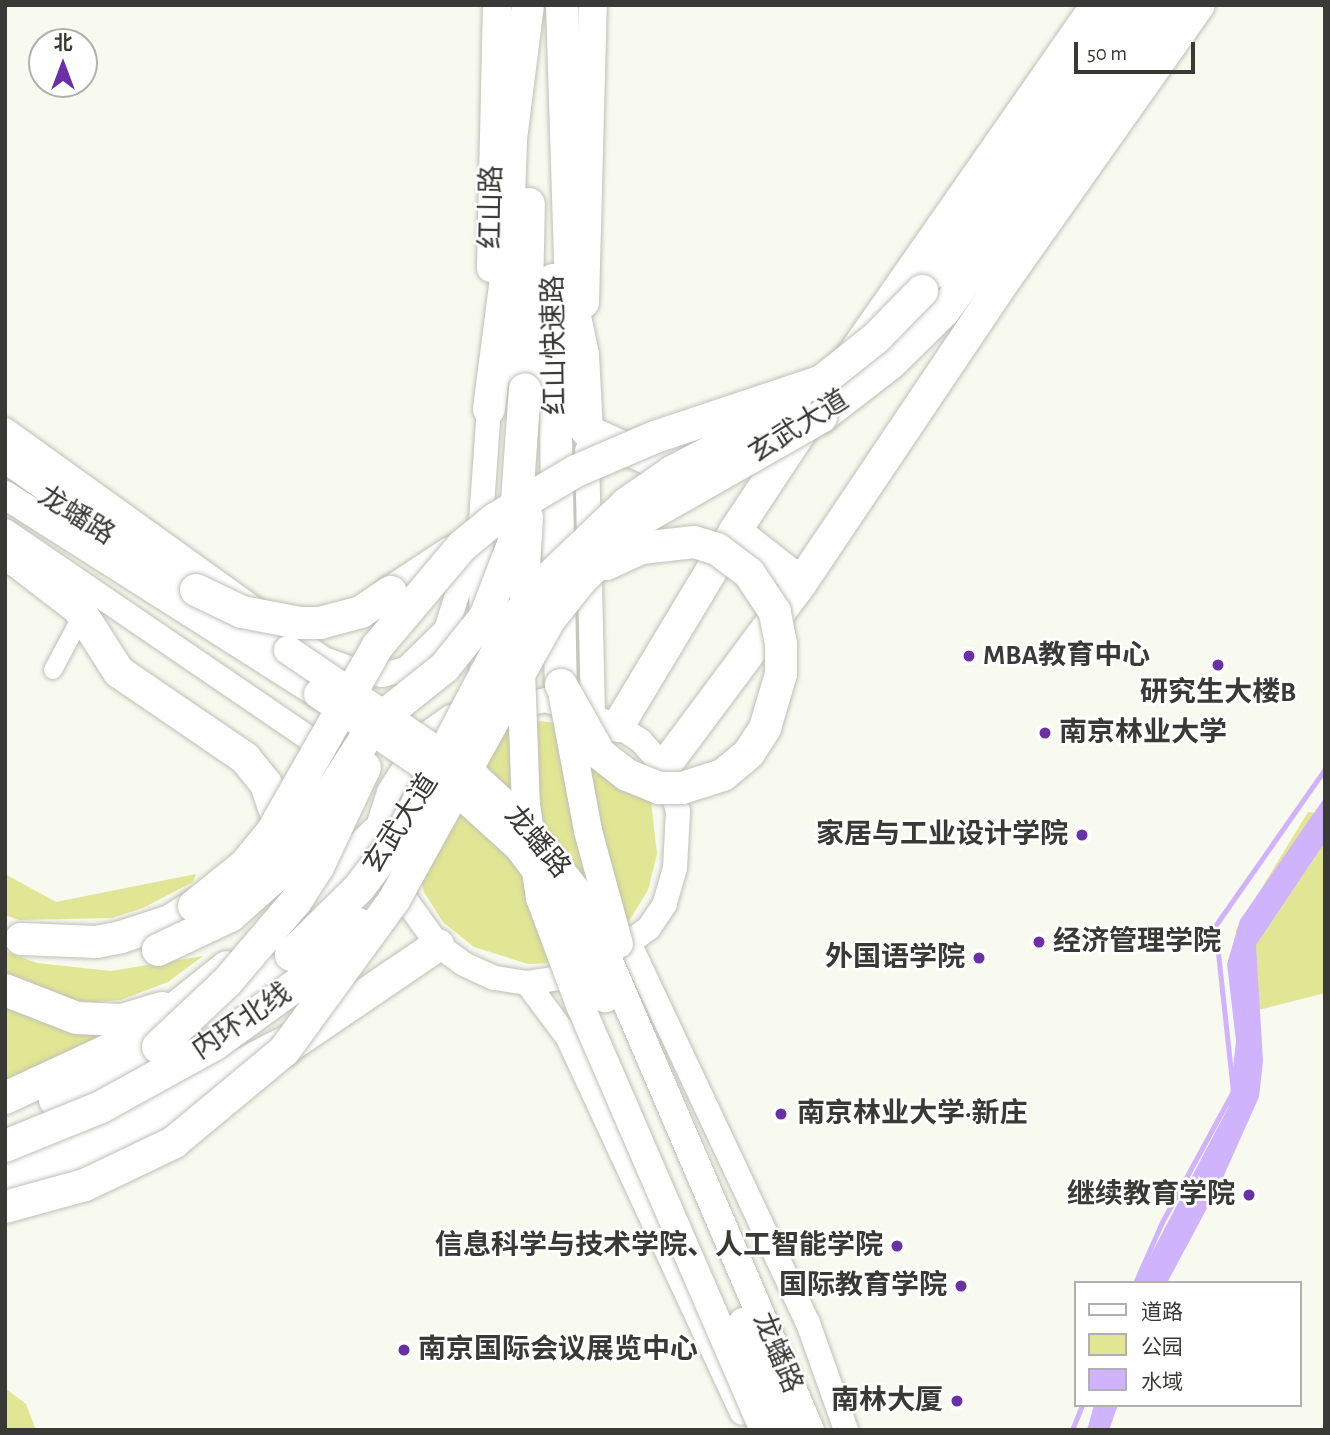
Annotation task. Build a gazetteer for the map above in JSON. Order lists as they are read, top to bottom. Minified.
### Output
{"streets":{"highway":["红山快速路","玄武大道","内环北线"],"main road":["红山路","龙蟠路"]},"crossings":[["玄武大道","内环北线"]],"places":["MBA教育中心","研究生大楼B","南京林业大学","家居与工业设计学院","经济管理学院","外国语学院","南京林业大学·新庄","继续教育学院","信息科学与技术学院、人工智能学院","国际教育学院","南京国际会议展览中心","南林大厦"],"legend":["道路","公园","水域"],"scale_bar":"50 m","north":"top"}
